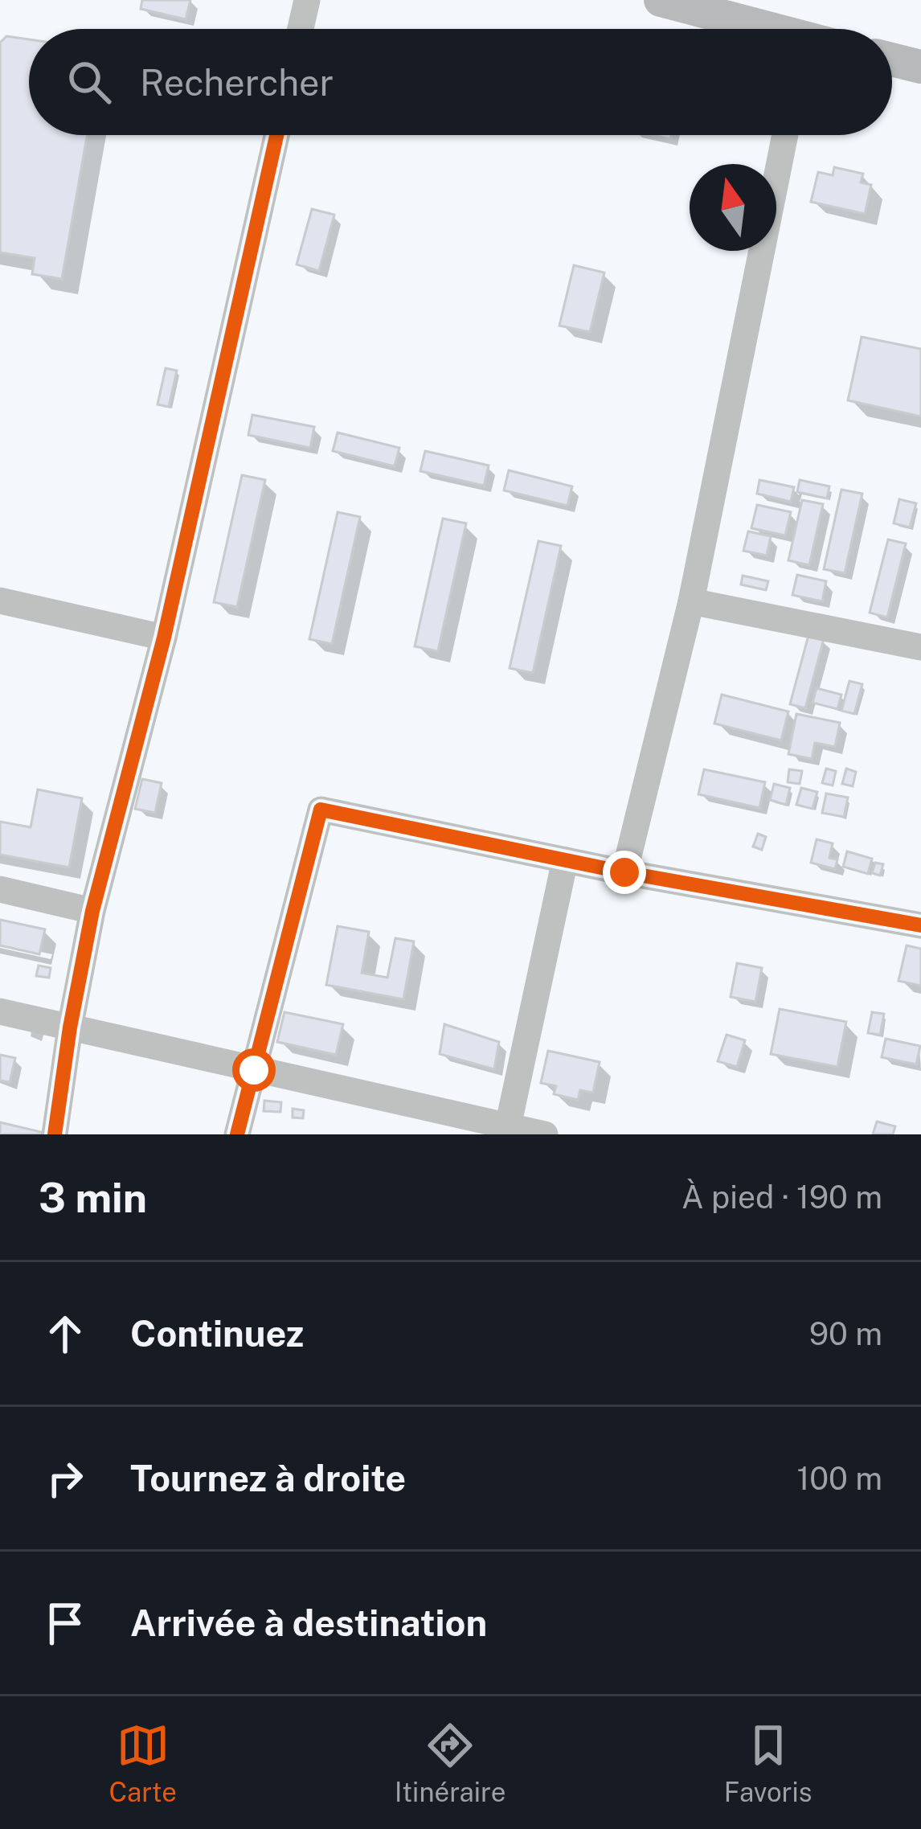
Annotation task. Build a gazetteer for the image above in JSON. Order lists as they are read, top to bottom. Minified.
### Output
{"north":"top","page":{"search":"Rechercher","heading":["3 min","À pied · 190 m"],"list":[["Continuez","90 m"],["Tournez à droite","100 m"],"Arrivée à destination"],"nav":["Carte","Itinéraire","Favoris"]}}
